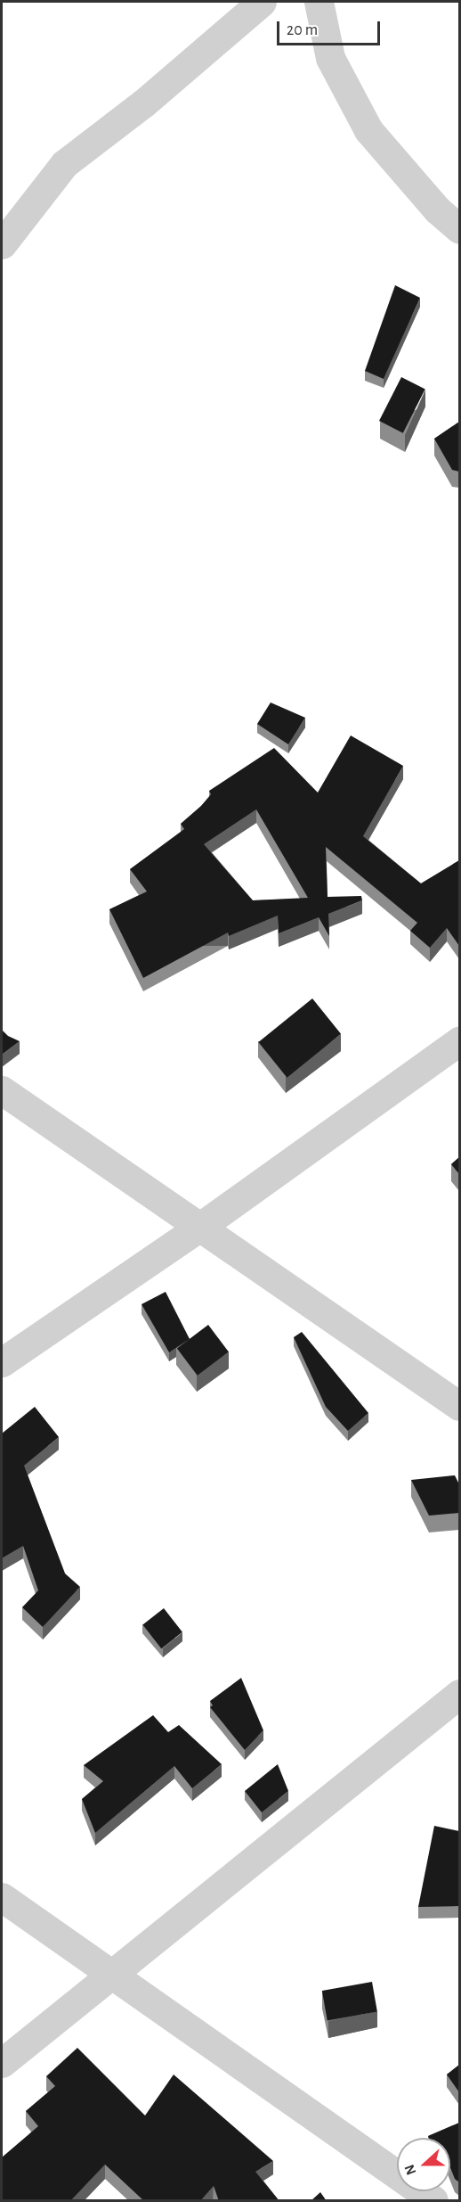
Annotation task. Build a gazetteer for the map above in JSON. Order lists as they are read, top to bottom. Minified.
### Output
{"scale_bar":"20 m","north":"left"}
